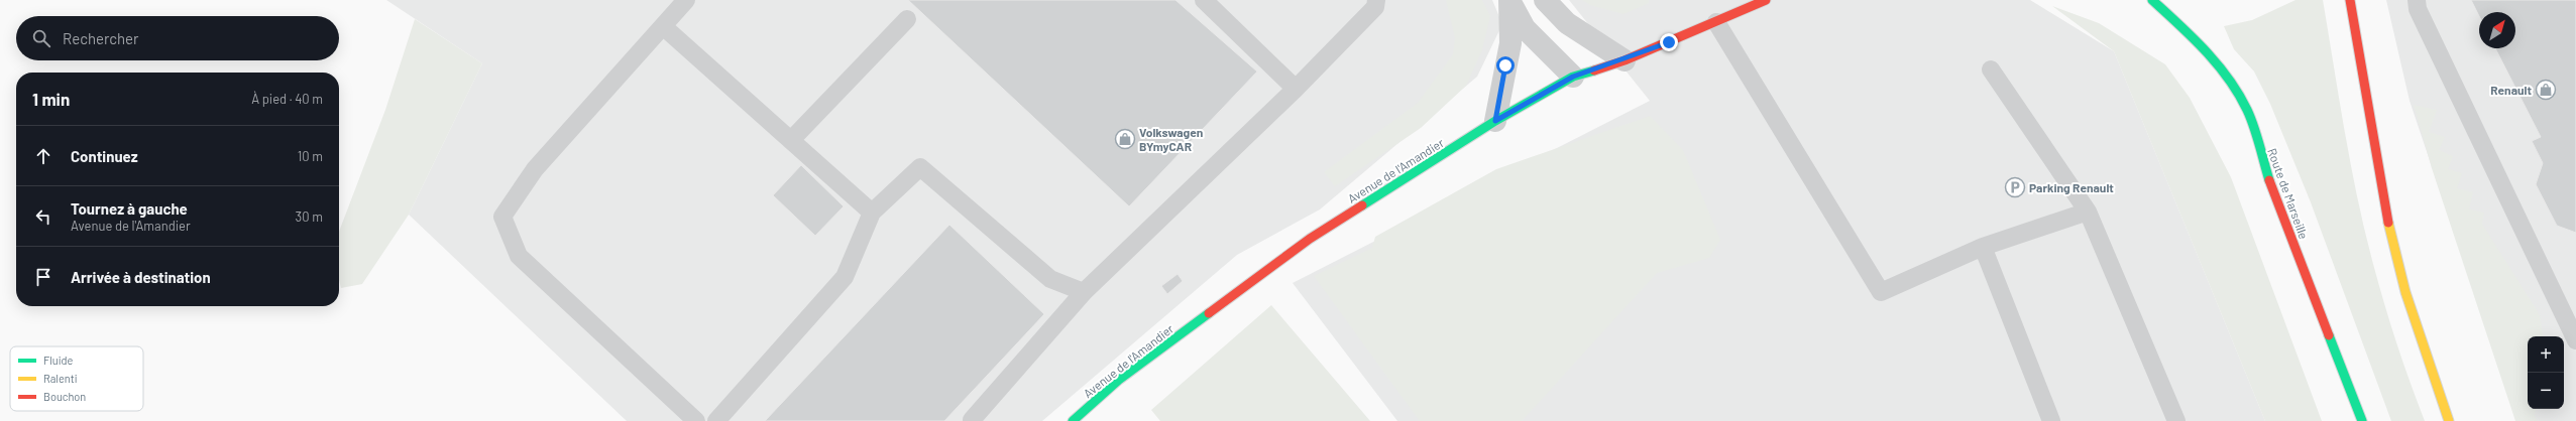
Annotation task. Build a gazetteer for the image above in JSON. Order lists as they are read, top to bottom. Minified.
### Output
{"streets":{"main road":["Avenue de l'Amandier","Route de Marseille"]},"places":{"shop":["Renault","Volkswagen BYmyCAR"],"parking":["Parking Renault"]},"legend":["Fluide","Ralenti","Bouchon"],"north":"top right","page":{"search":"Rechercher","heading":["1 min","À pied · 40 m"],"list":[["Continuez","10 m"],["Tournez à gauche","Avenue de l'Amandier","30 m"],"Arrivée à destination"],"map_buttons":["+","−"]}}
